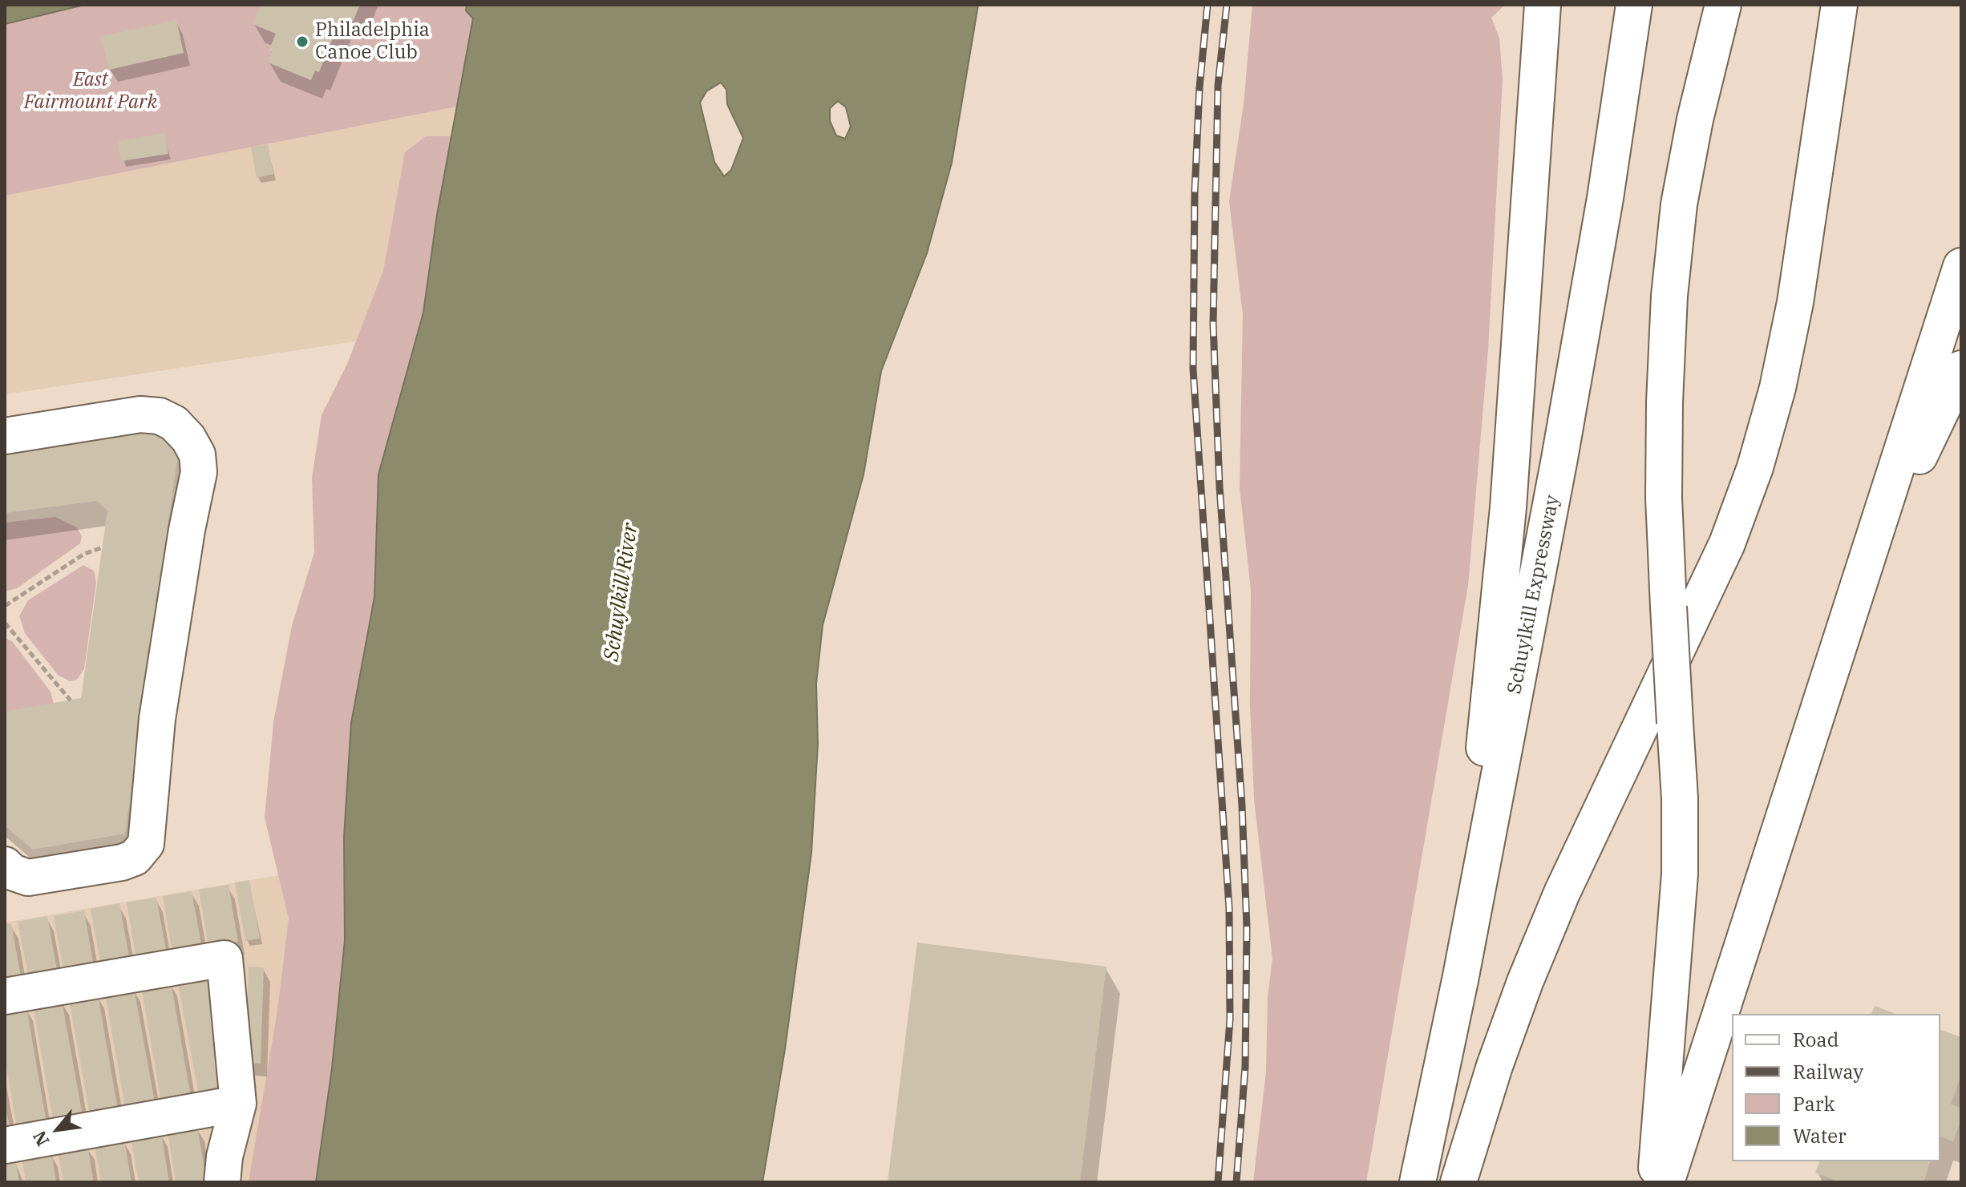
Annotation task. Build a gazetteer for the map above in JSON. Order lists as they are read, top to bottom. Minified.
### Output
{"streets":{"main road":["Schuylkill Expressway"]},"water":["Schuylkill River"],"parks":["East Fairmount Park"],"places":["Philadelphia Canoe Club"],"legend":["Road","Railway","Park","Water"],"north":"bottom left"}
